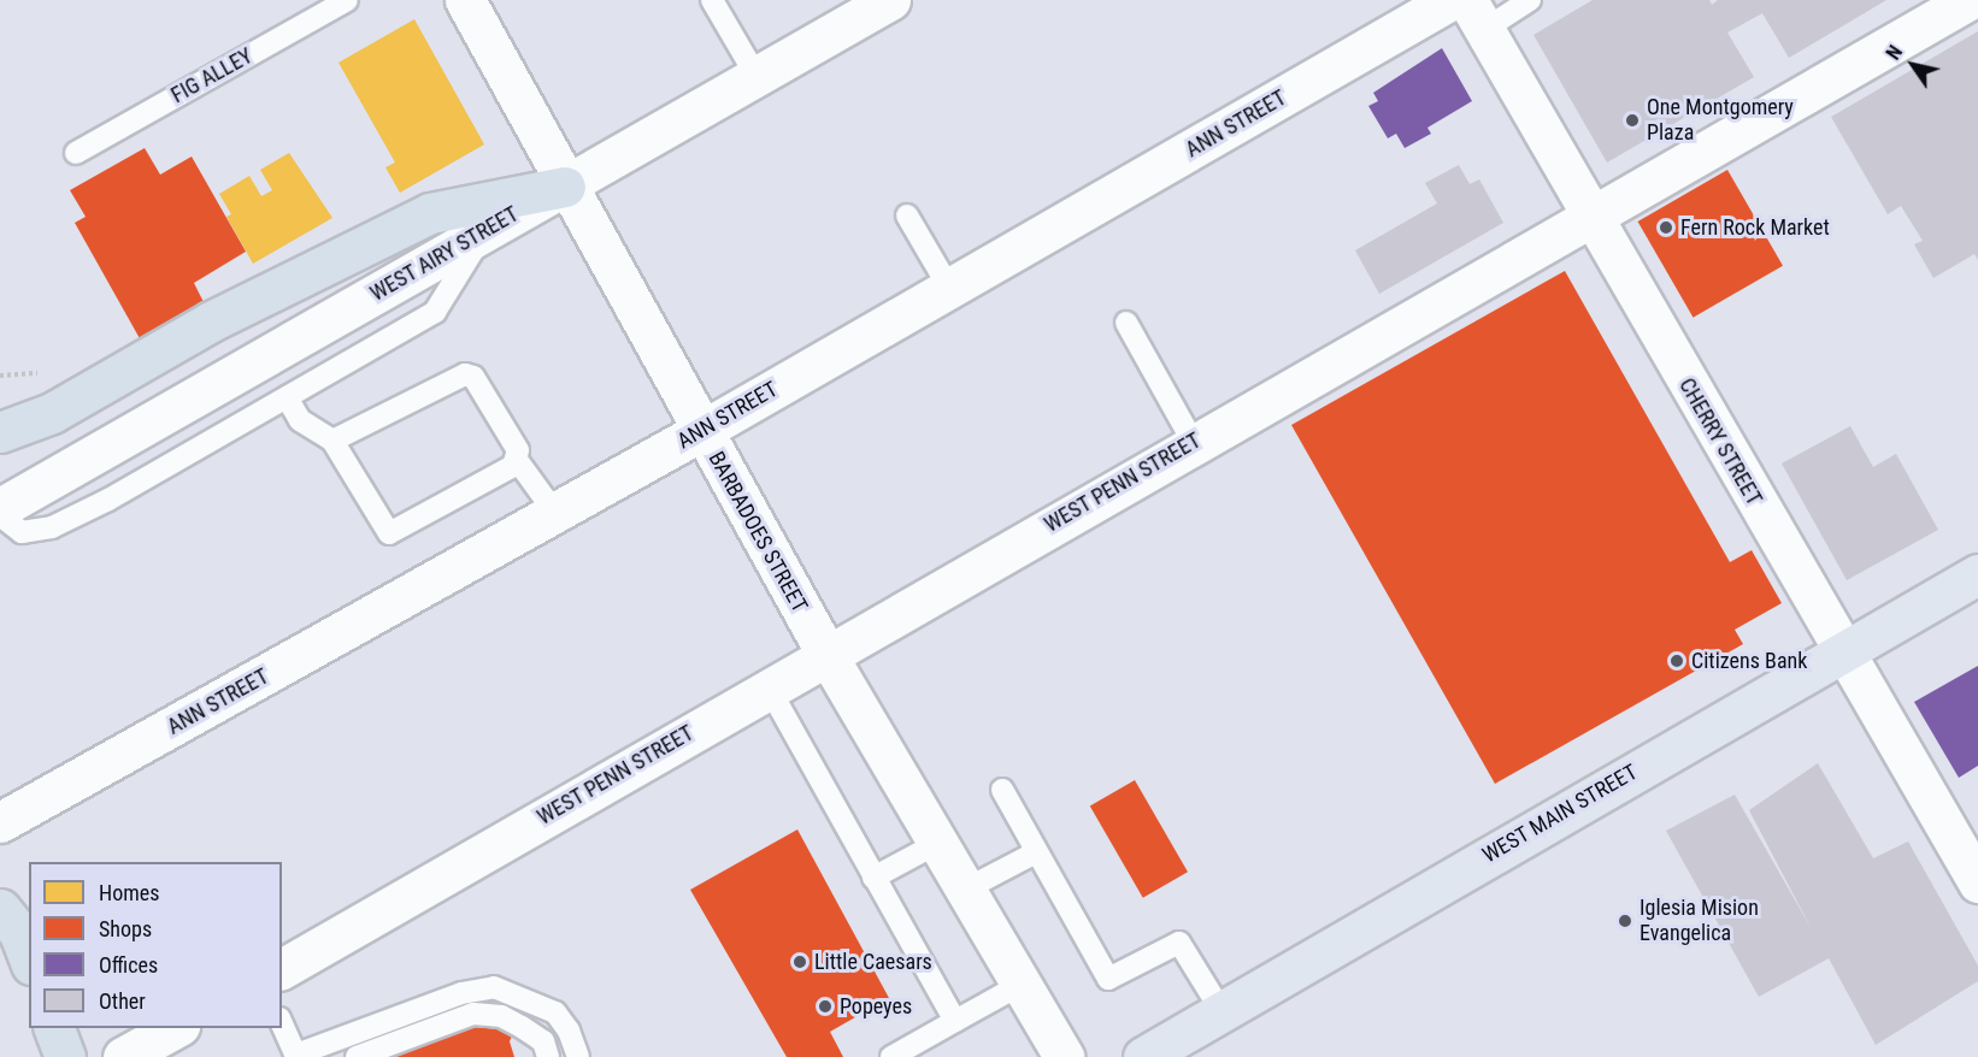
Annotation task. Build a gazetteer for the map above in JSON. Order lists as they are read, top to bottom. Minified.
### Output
{"streets":{"main road":["WEST MAIN STREET"],"street":["ANN STREET","WEST AIRY STREET","CHERRY STREET","WEST PENN STREET","BARBADOES STREET"],"lane":["FIG ALLEY"]},"crossings":[["ANN STREET","BARBADOES STREET"],["WEST AIRY STREET","BARBADOES STREET"],["CHERRY STREET","WEST PENN STREET"],["CHERRY STREET","WEST MAIN STREET"],["WEST PENN STREET","BARBADOES STREET"]],"places":["One Montgomery Plaza","Fern Rock Market","Citizens Bank","Iglesia Mision Evangelica","Little Caesars","Popeyes"],"legend":["Homes","Shops","Offices","Other"],"north":"top left"}
